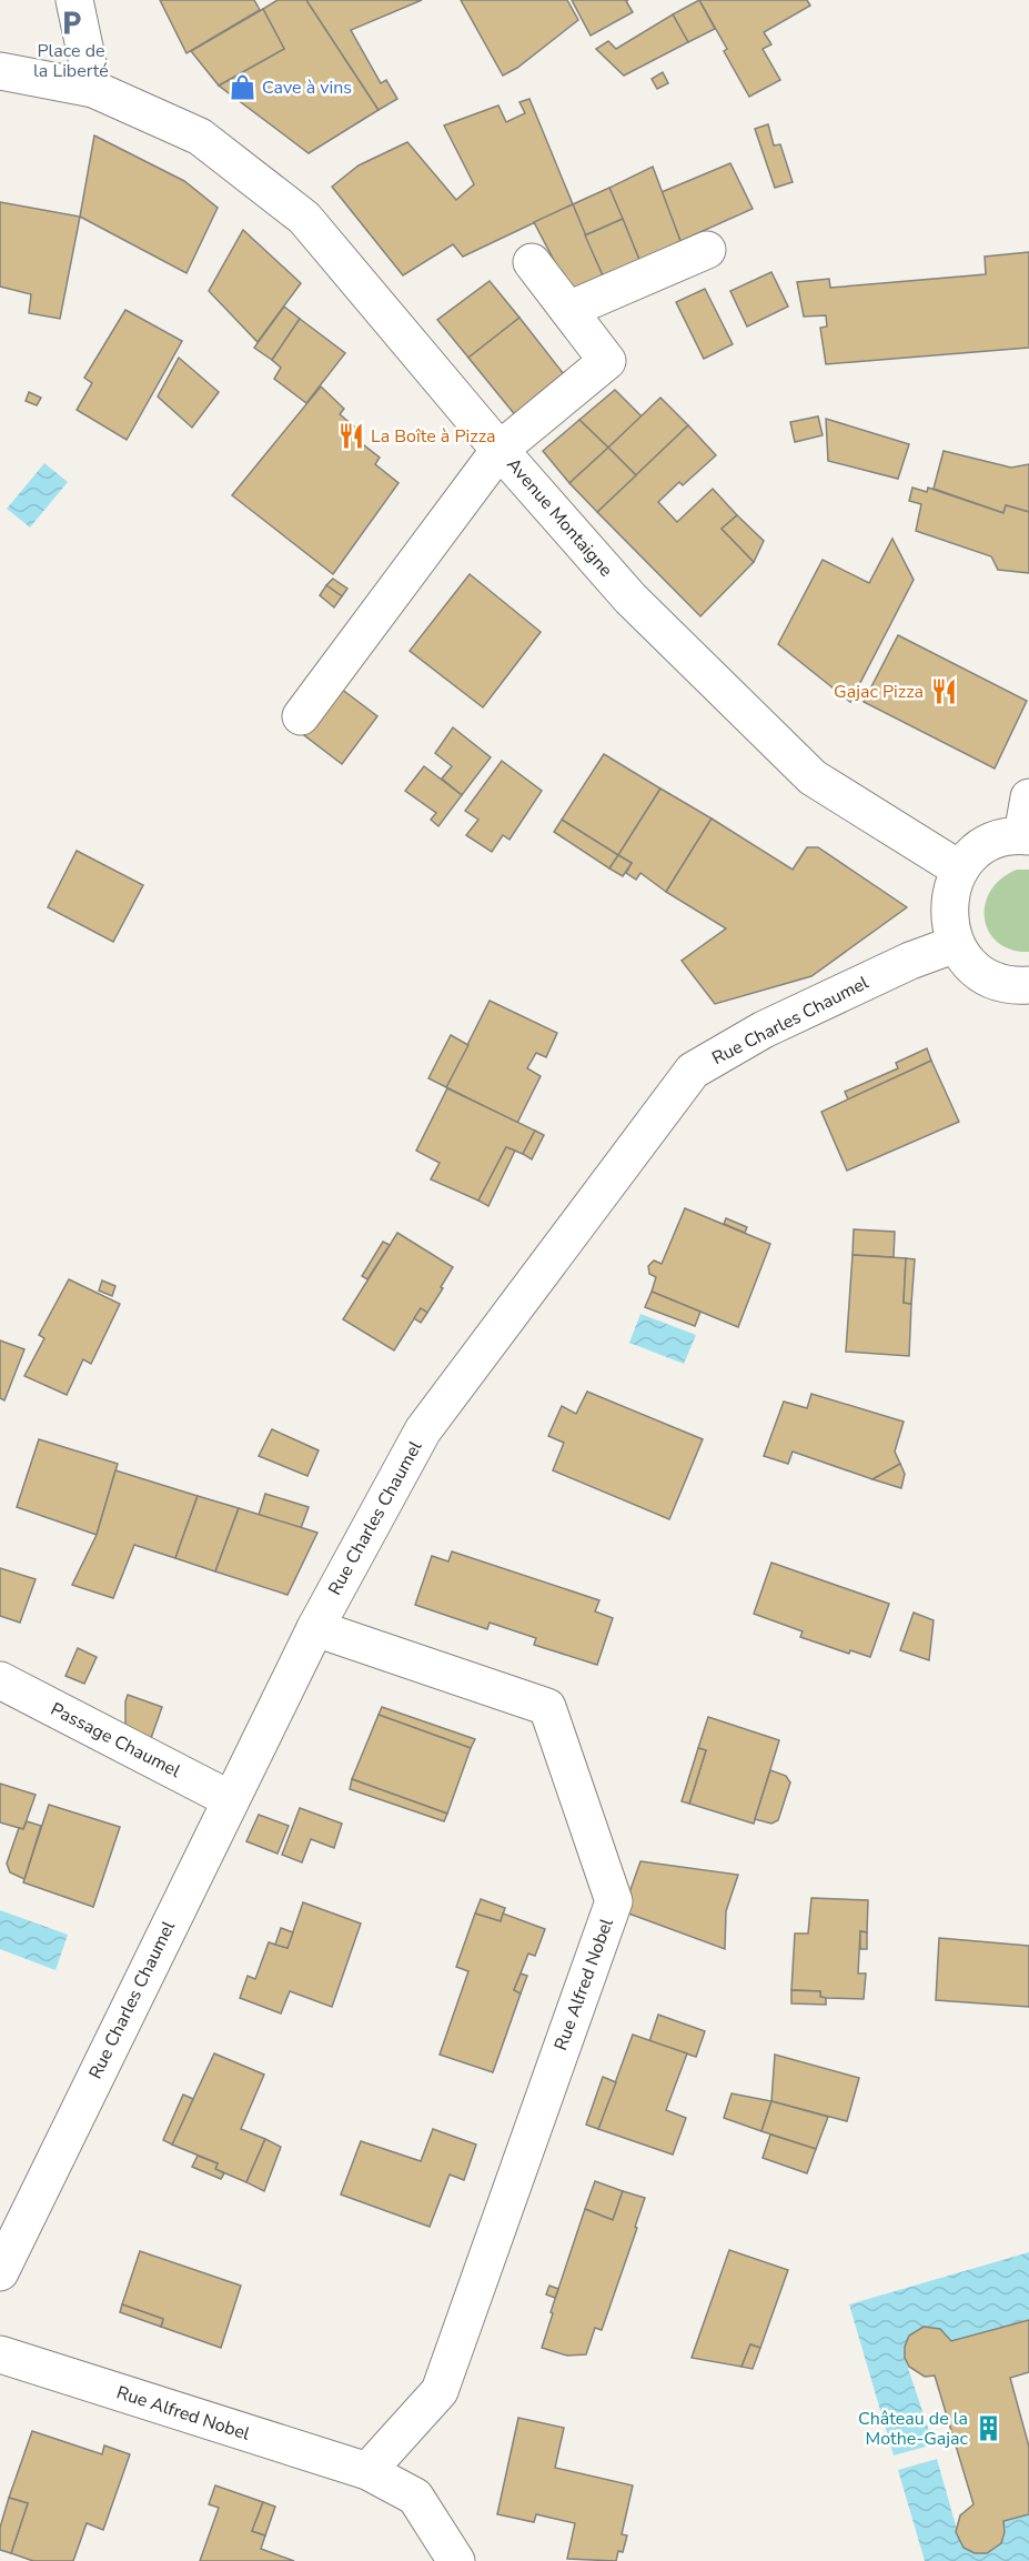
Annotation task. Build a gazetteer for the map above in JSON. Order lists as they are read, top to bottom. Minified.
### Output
{"streets":{"street":["Avenue Montaigne","Rue Charles Chaumel","Passage Chaumel","Rue Alfred Nobel"]},"crossings":[["Rue Charles Chaumel","Passage Chaumel"],["Rue Charles Chaumel","Rue Alfred Nobel"]],"places":{"parking":["Place de la Liberté"],"shop":["Cave à vins"],"restaurant":["La Boîte à Pizza","Gajac Pizza"],"building":["Château de la Mothe-Gajac"]}}
